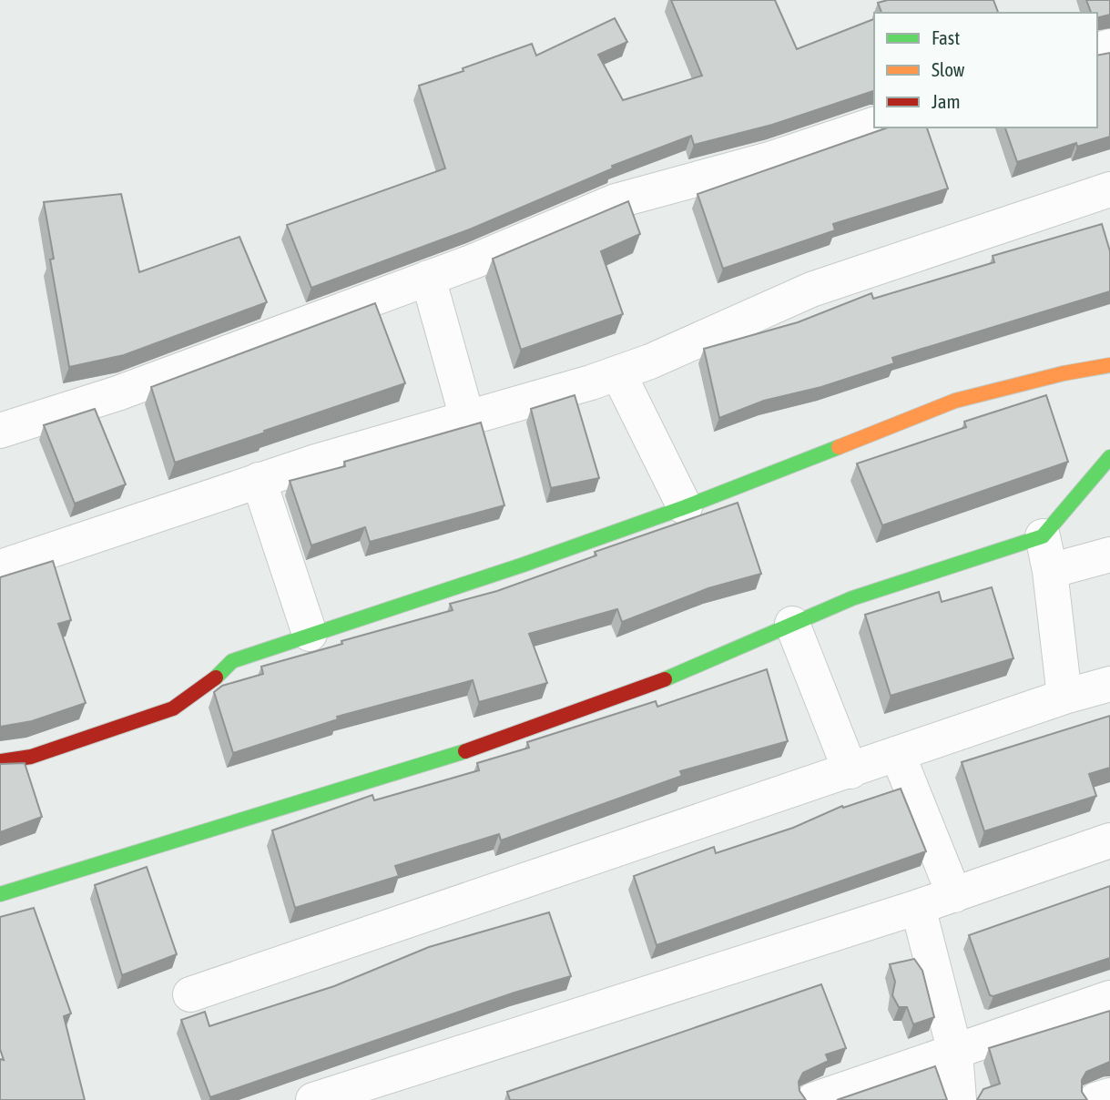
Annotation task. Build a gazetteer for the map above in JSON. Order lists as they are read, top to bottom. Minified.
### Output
{"legend":["Fast","Slow","Jam"]}
